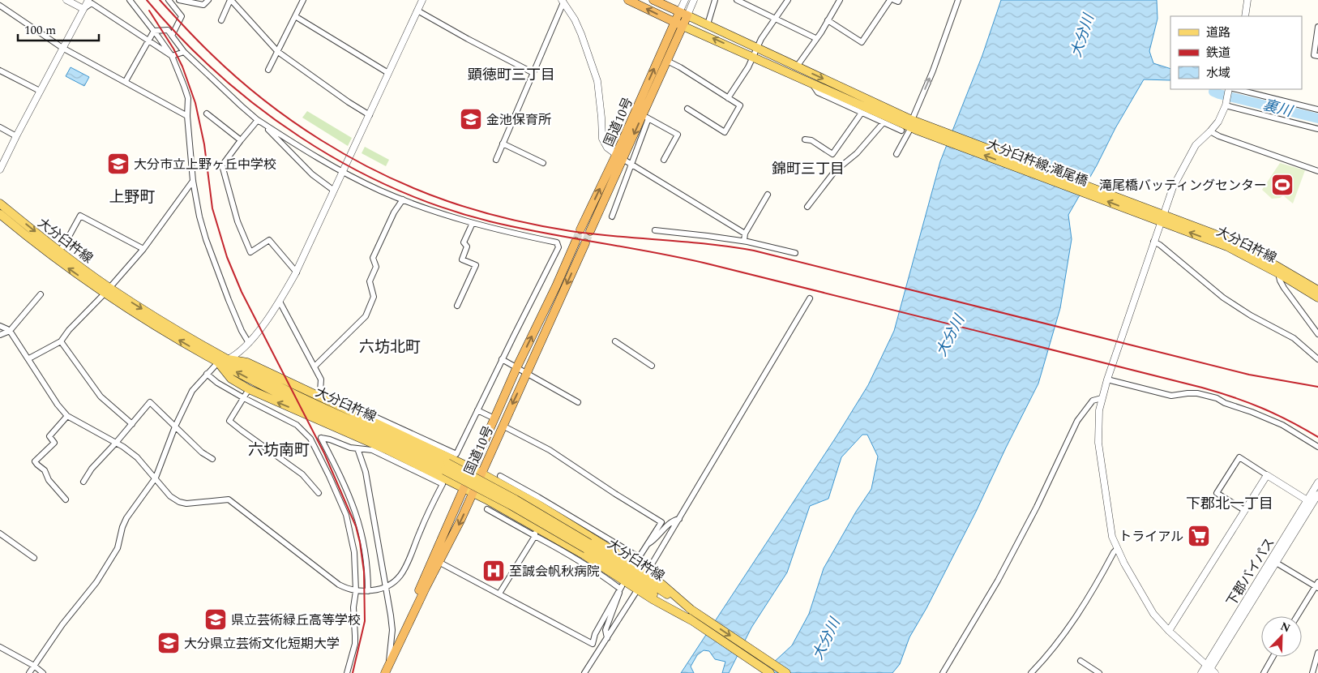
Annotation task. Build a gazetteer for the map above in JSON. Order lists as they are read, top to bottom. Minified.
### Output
{"streets":{"highway":["国道10号"],"main road":["大分臼杵線;滝尾橋","大分臼杵線"],"street":["下郡バイパス"]},"crossings":[["大分臼杵線;滝尾橋","大分臼杵線"]],"districts":["顕徳町三丁目","錦町三丁目","上野町","六坊北町","六坊南町","下郡北一丁目"],"water":["大分川","裏川"],"places":{"school or university":["金池保育所","大分市立上野ヶ丘中学校","県立芸術緑丘高等学校","大分県立芸術文化短期大学"],"sports":["滝尾橋バッティングセンター"],"supermarket":["トライアル"],"hospital":["至誠会帆秋病院"]},"legend":["道路","鉄道","水域"],"scale_bar":"100 m","north":"top right"}
